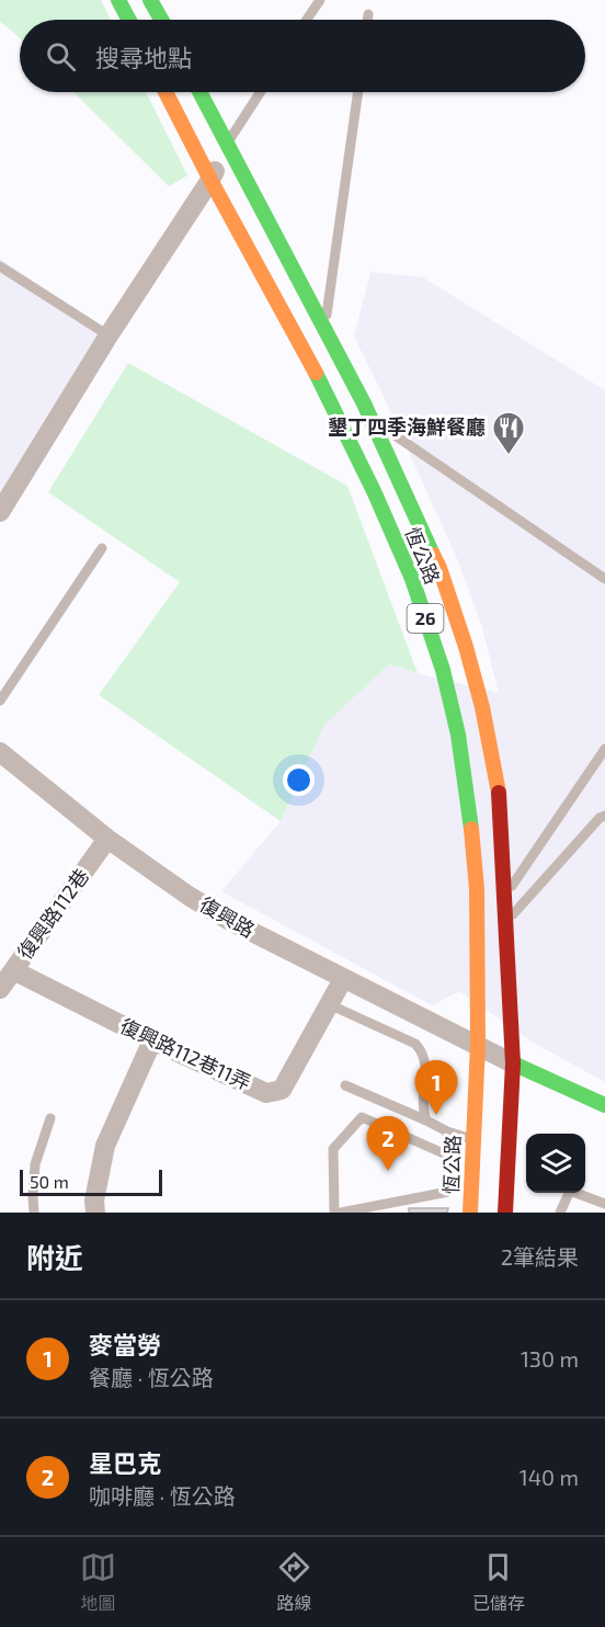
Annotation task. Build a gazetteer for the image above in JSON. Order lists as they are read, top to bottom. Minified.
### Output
{"streets":{"main road":["恆公路","26"],"street":["復興路112巷","復興路","復興路112巷11弄"]},"crossings":[["恆公路","復興路"],["復興路112巷","復興路"],["復興路112巷","復興路112巷11弄"],["復興路","復興路112巷11弄"]],"places":{"restaurant":["墾丁四季海鮮餐廳"]},"scale_bar":"50 m","page":{"search":"搜尋地點","pins":["1","2"],"scale":"50 m","heading":["附近","2筆結果"],"list":[{"mark":"1","name":"麥當勞","note":"餐廳 · 恆公路","value":"130 m"},{"mark":"2","name":"星巴克","note":"咖啡廳 · 恆公路","value":"140 m"}],"nav":["地圖","路線","已儲存"]}}
